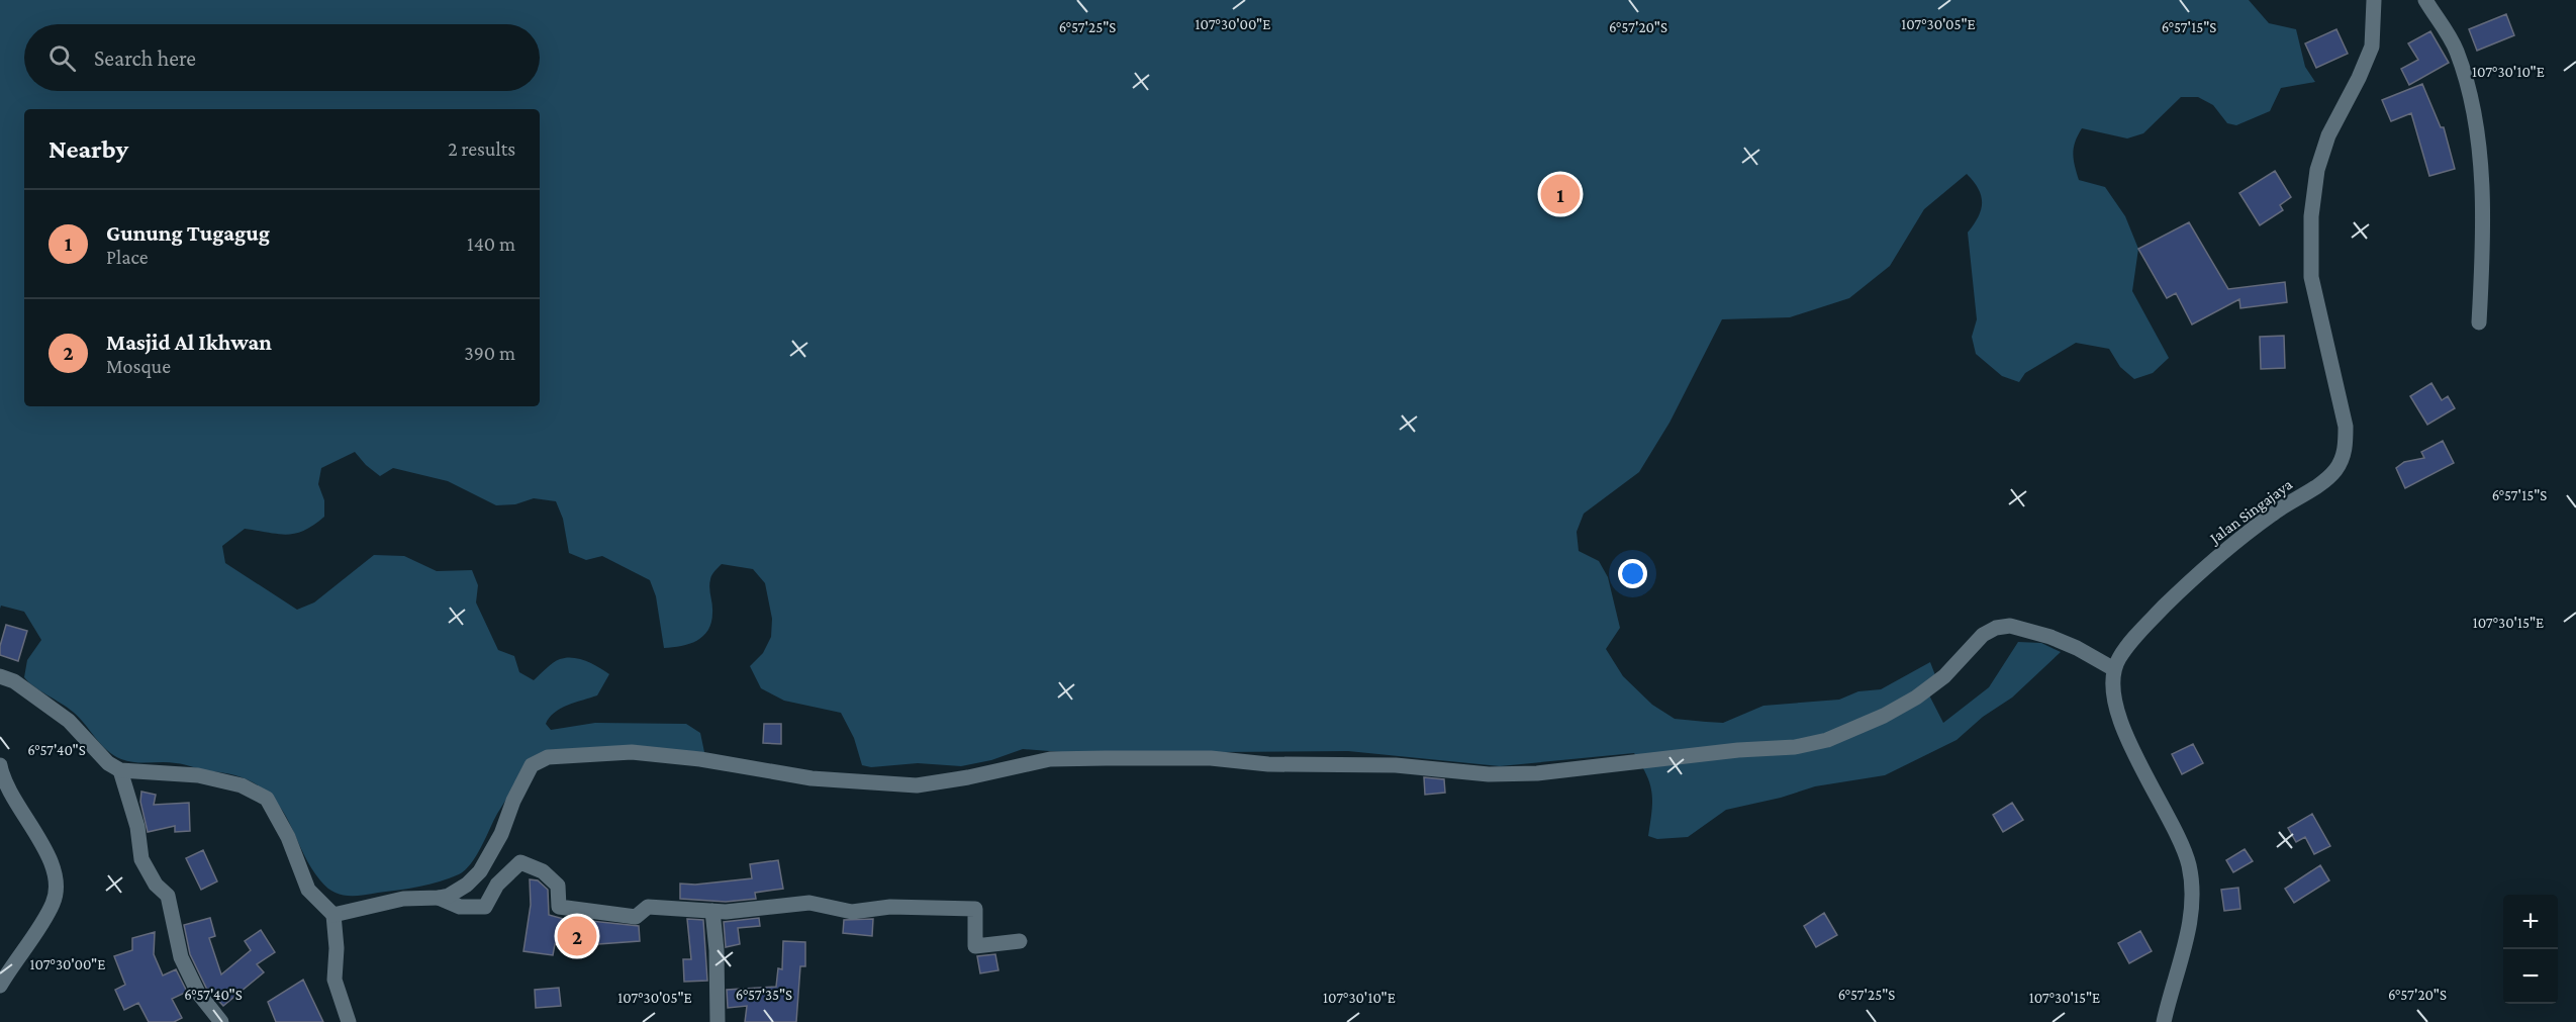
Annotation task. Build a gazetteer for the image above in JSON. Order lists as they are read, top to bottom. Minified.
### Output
{"streets":{"street":["Jalan Singajaya"]},"page":{"search":"Search here","heading":["Nearby","2 results"],"pins":["1","2"],"list":[{"mark":"1","name":"Gunung Tugagug","note":"Place","value":"140 m"},{"mark":"2","name":"Masjid Al Ikhwan","note":"Mosque","value":"390 m"}],"map_buttons":["+","−"]},"coordinates":["107°30'05\"E","107°30'00\"E","6°57'25\"S","6°57'20\"S","6°57'15\"S","107°30'10\"E","107°30'15\"E","6°57'40\"S","6°57'35\"S"]}
